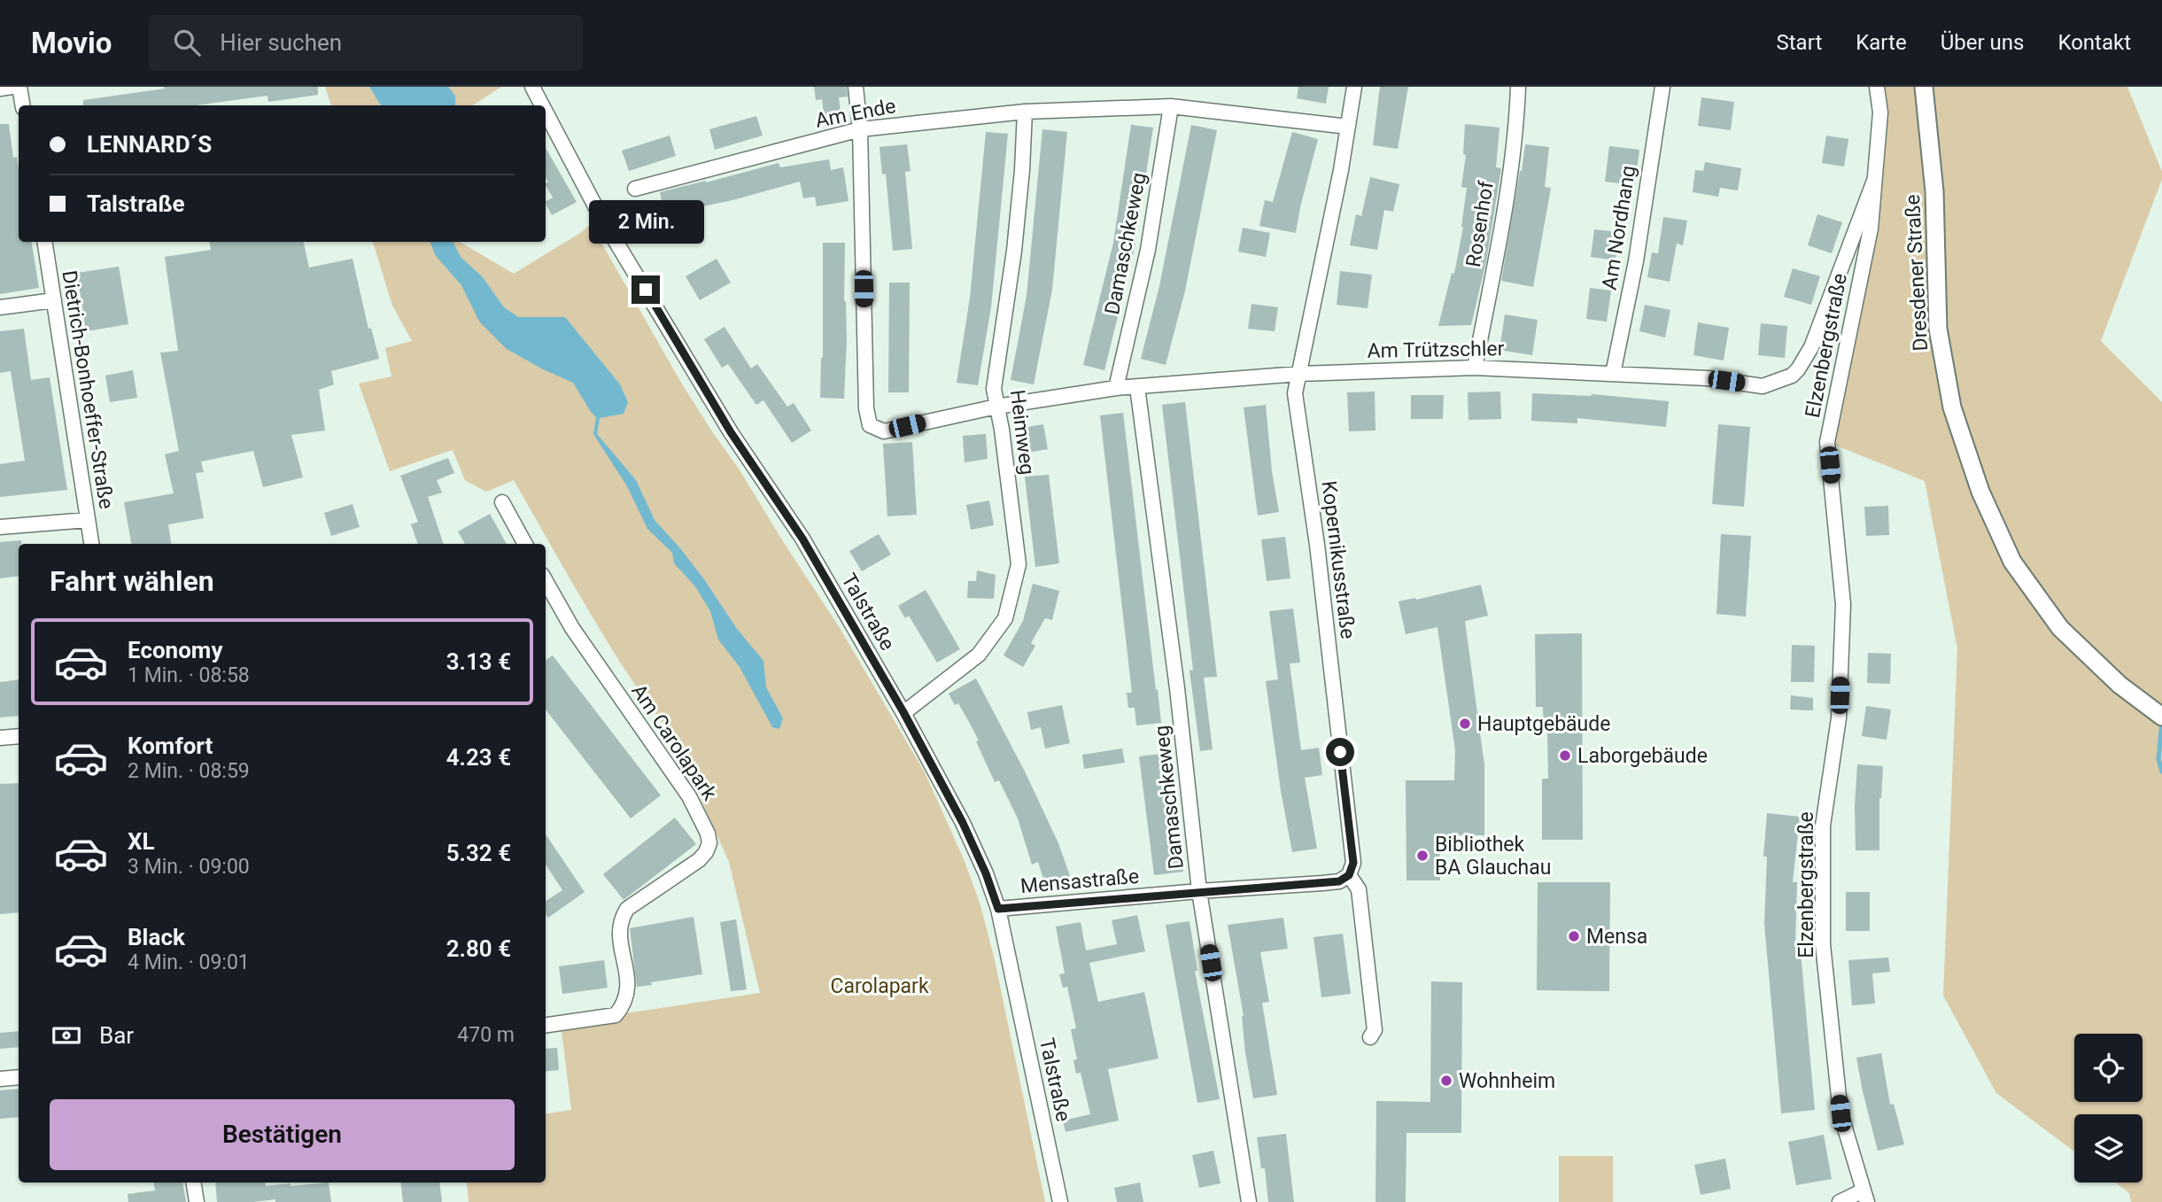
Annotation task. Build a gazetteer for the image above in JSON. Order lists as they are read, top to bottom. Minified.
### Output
{"streets":{"street":["Am Ende","Rosenhof","Am Nordhang","Damaschkeweg","Dresdener Straße","Elzenbergstraße","Am Trützschler","Dietrich-Bonhoeffer-Straße","Heimweg","Kopernikusstraße","Talstraße","Am Carolapark","Mensastraße"]},"crossings":[["Am Ende","Damaschkeweg"],["Am Ende","Am Trützschler"],["Am Ende","Heimweg"],["Am Ende","Kopernikusstraße"],["Rosenhof","Am Trützschler"],["Am Nordhang","Am Trützschler"],["Damaschkeweg","Am Trützschler"],["Damaschkeweg","Mensastraße"],["Elzenbergstraße","Am Trützschler"],["Am Trützschler","Heimweg"],["Am Trützschler","Kopernikusstraße"],["Heimweg","Talstraße"],["Kopernikusstraße","Mensastraße"],["Talstraße","Mensastraße"]],"parks":["Carolapark"],"places":["Hauptgebäude","Laborgebäude","Bibliothek BA Glauchau","Mensa","Wohnheim"],"page":{"header":"Movio","search":"Hier suchen","nav":["Start","Karte","Über uns","Kontakt"],"banner":["LENNARD´S","Talstraße"],"bubble":"2 Min.","heading":"Fahrt wählen","list":[{"name":"Economy","note":"1 Min. · 08:58","value":"3.13 €"},{"name":"Komfort","note":"2 Min. · 08:59","value":"4.23 €"},{"name":"XL","note":"3 Min. · 09:00","value":"5.32 €"},{"name":"Black","note":"4 Min. · 09:01","value":"2.80 €"}],"pay":["Bar","470 m"],"buttons":"Bestätigen"}}
